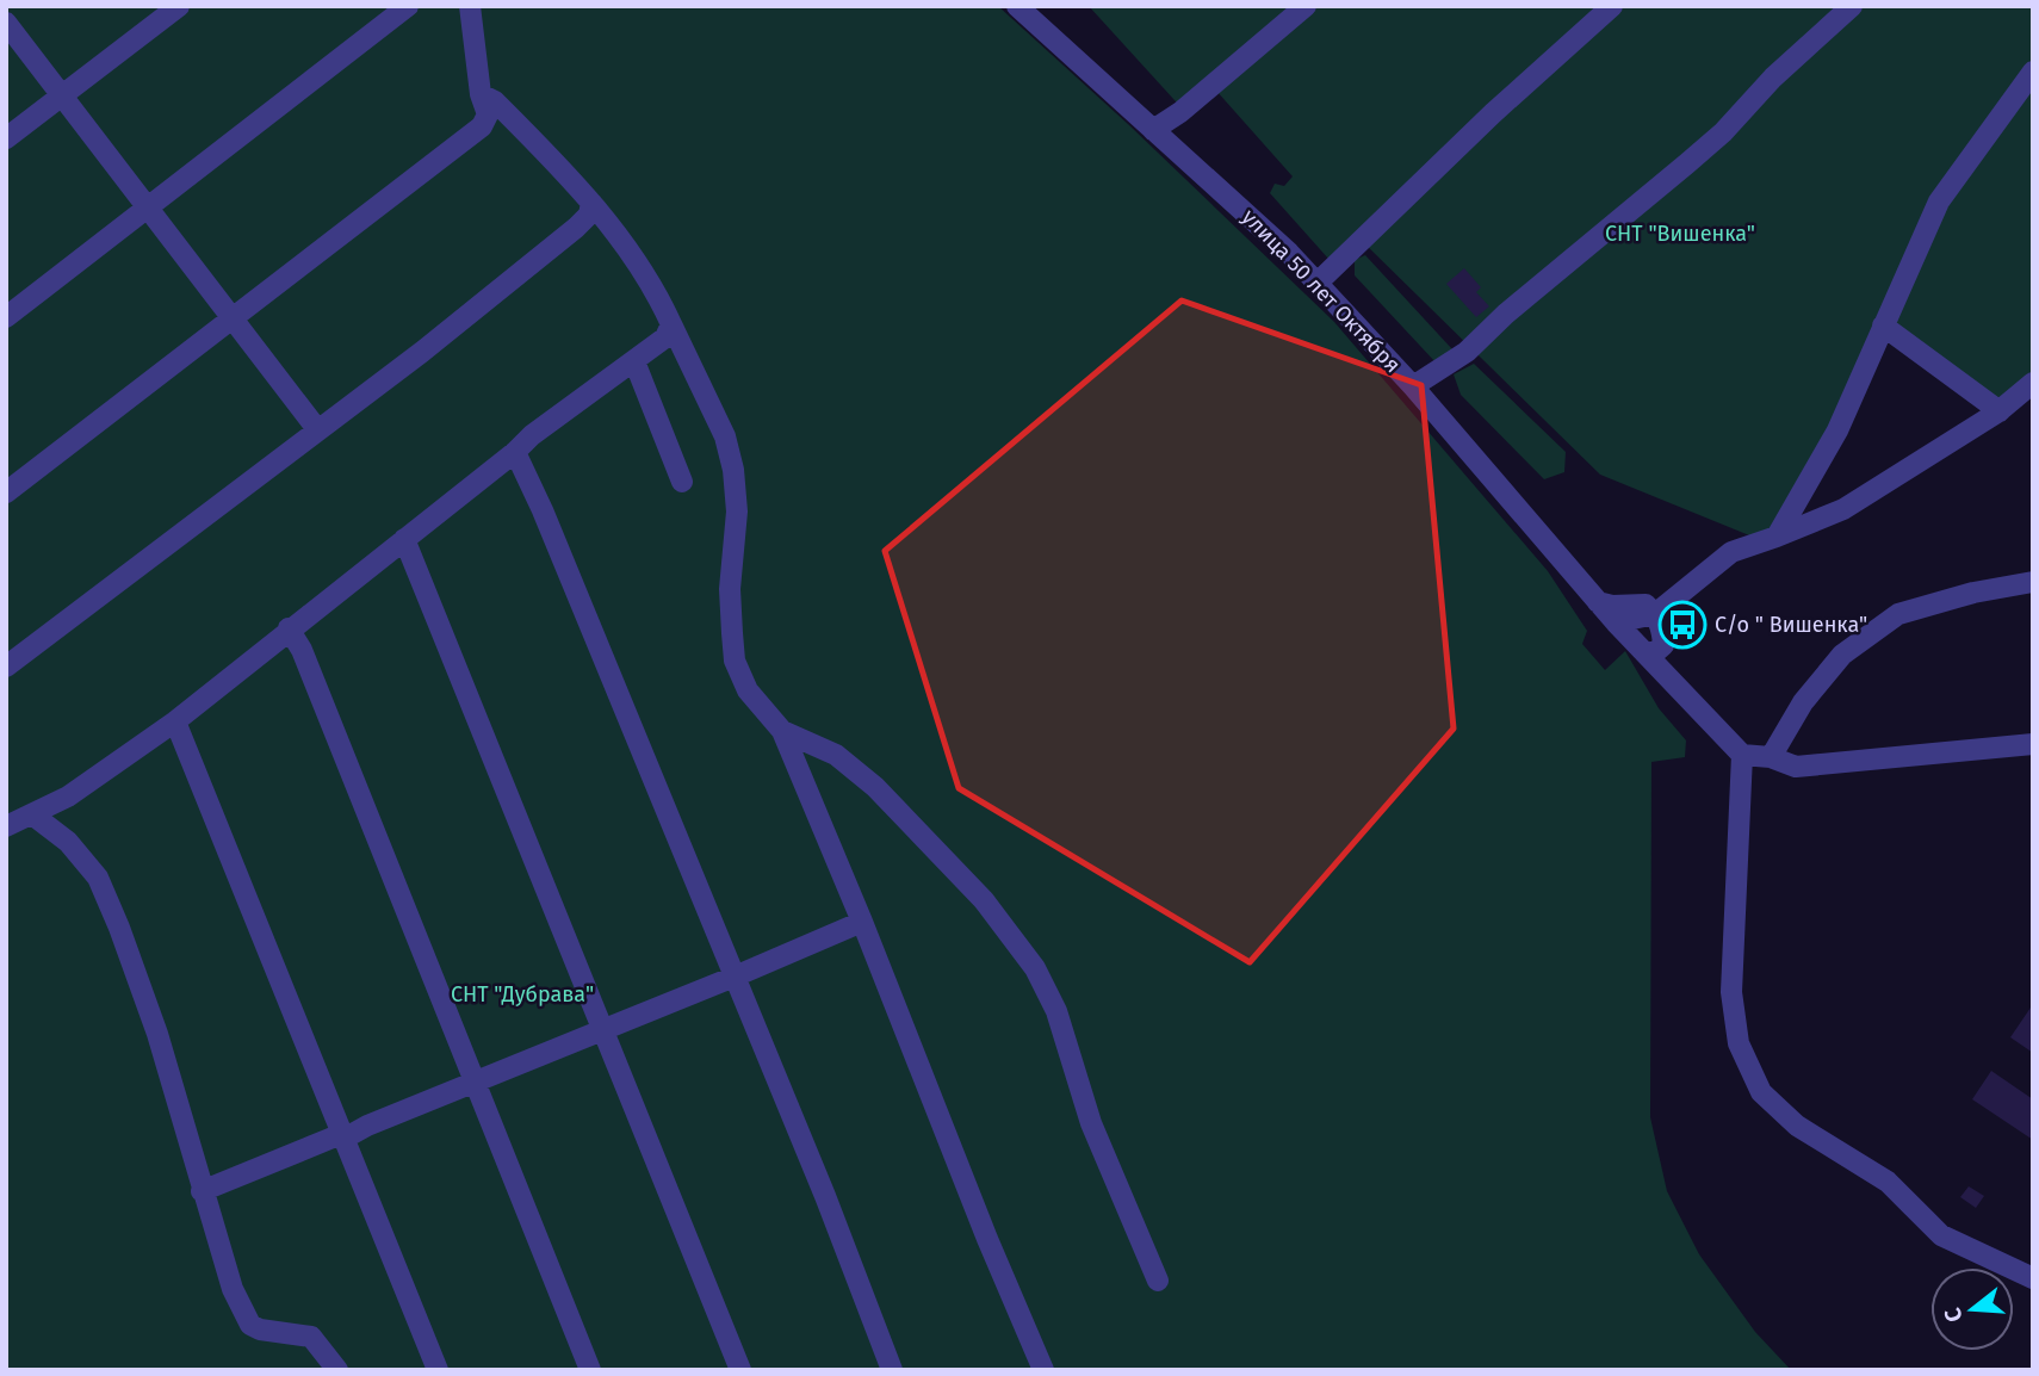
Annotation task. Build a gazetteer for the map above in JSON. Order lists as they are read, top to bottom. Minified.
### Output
{"streets":{"street":["улица 50 лет Октября"]},"parks":["СНТ \"Вишенка\"","СНТ \"Дубрава\""],"places":{"bus stop":["С/о \" Вишенка\""]},"north":"left"}
